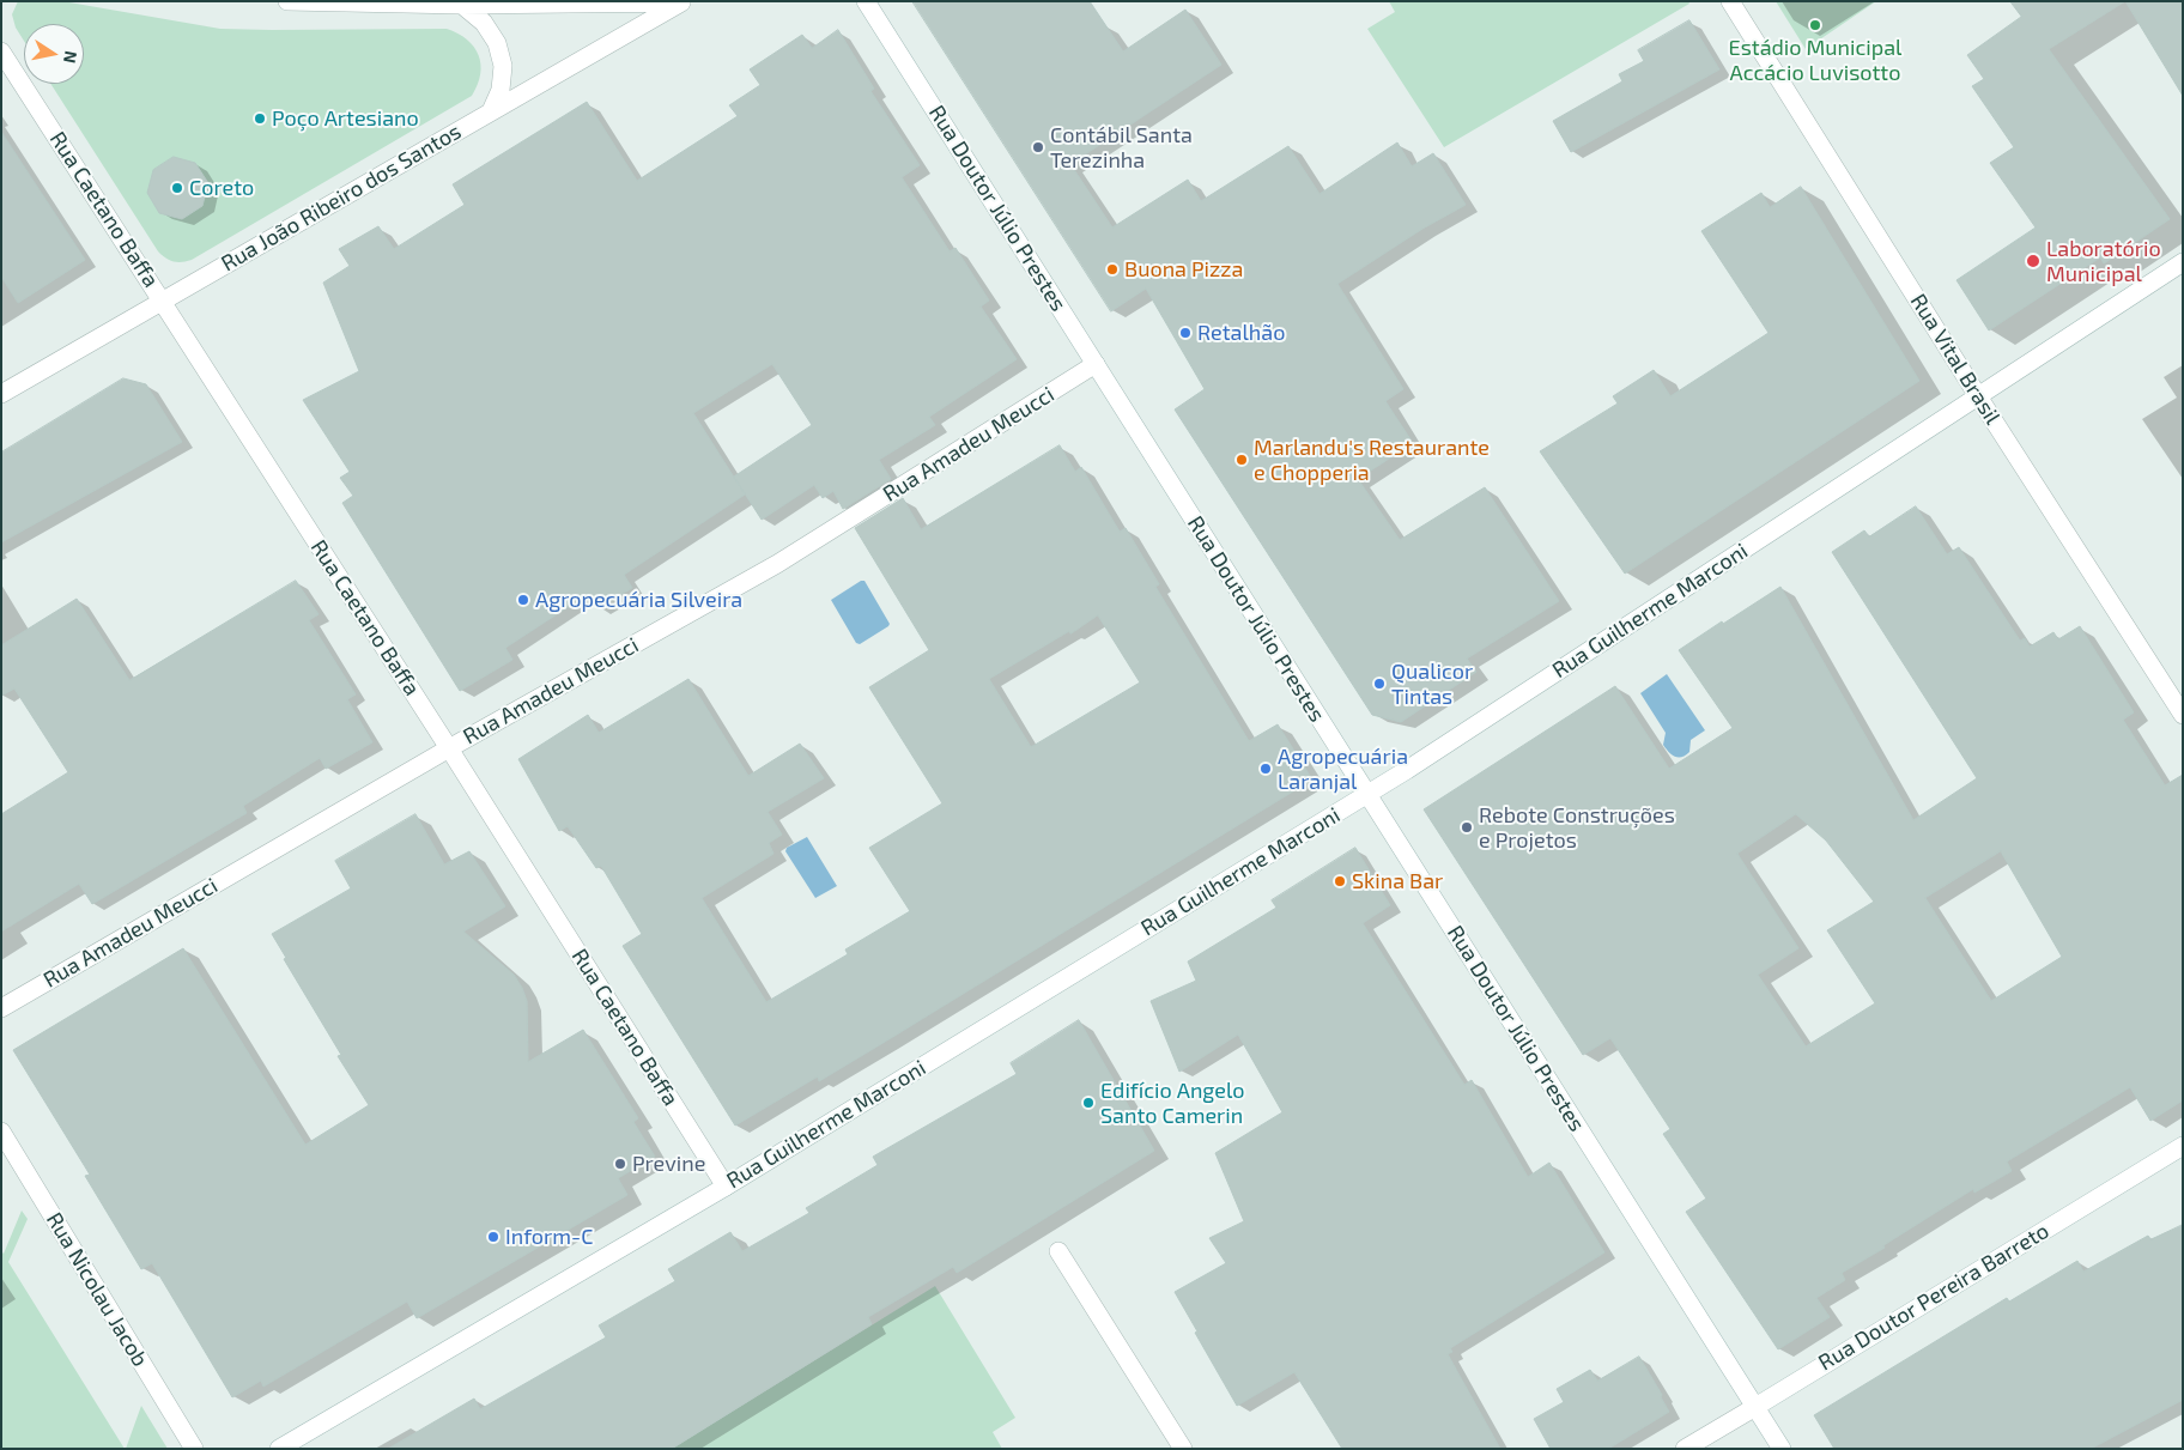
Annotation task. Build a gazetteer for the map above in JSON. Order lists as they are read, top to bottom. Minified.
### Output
{"streets":{"street":["Rua João Ribeiro dos Santos","Rua Doutor Júlio Prestes","Rua Caetano Baffa","Rua Vital Brasil","Rua Amadeu Meucci","Rua Guilherme Marconi","Rua Nicolau Jacob","Rua Doutor Pereira Barreto"]},"crossings":[["Rua João Ribeiro dos Santos","Rua Caetano Baffa"],["Rua Doutor Júlio Prestes","Rua Amadeu Meucci"],["Rua Doutor Júlio Prestes","Rua Guilherme Marconi"],["Rua Doutor Júlio Prestes","Rua Doutor Pereira Barreto"],["Rua Caetano Baffa","Rua Amadeu Meucci"],["Rua Caetano Baffa","Rua Guilherme Marconi"],["Rua Vital Brasil","Rua Guilherme Marconi"]],"places":["Estádio Municipal Accácio Luvisotto","Poço Artesiano","Contábil Santa Terezinha","Coreto","Laboratório Municipal","Buona Pizza","Retalhão","Marlandu's Restaurante e Chopperia","Agropecuária Silveira","Qualicor Tintas","Agropecuária Laranjal","Rebote Construções e Projetos","Skina Bar","Edifício Angelo Santo Camerin","Previne","Inform-C"],"north":"right"}
